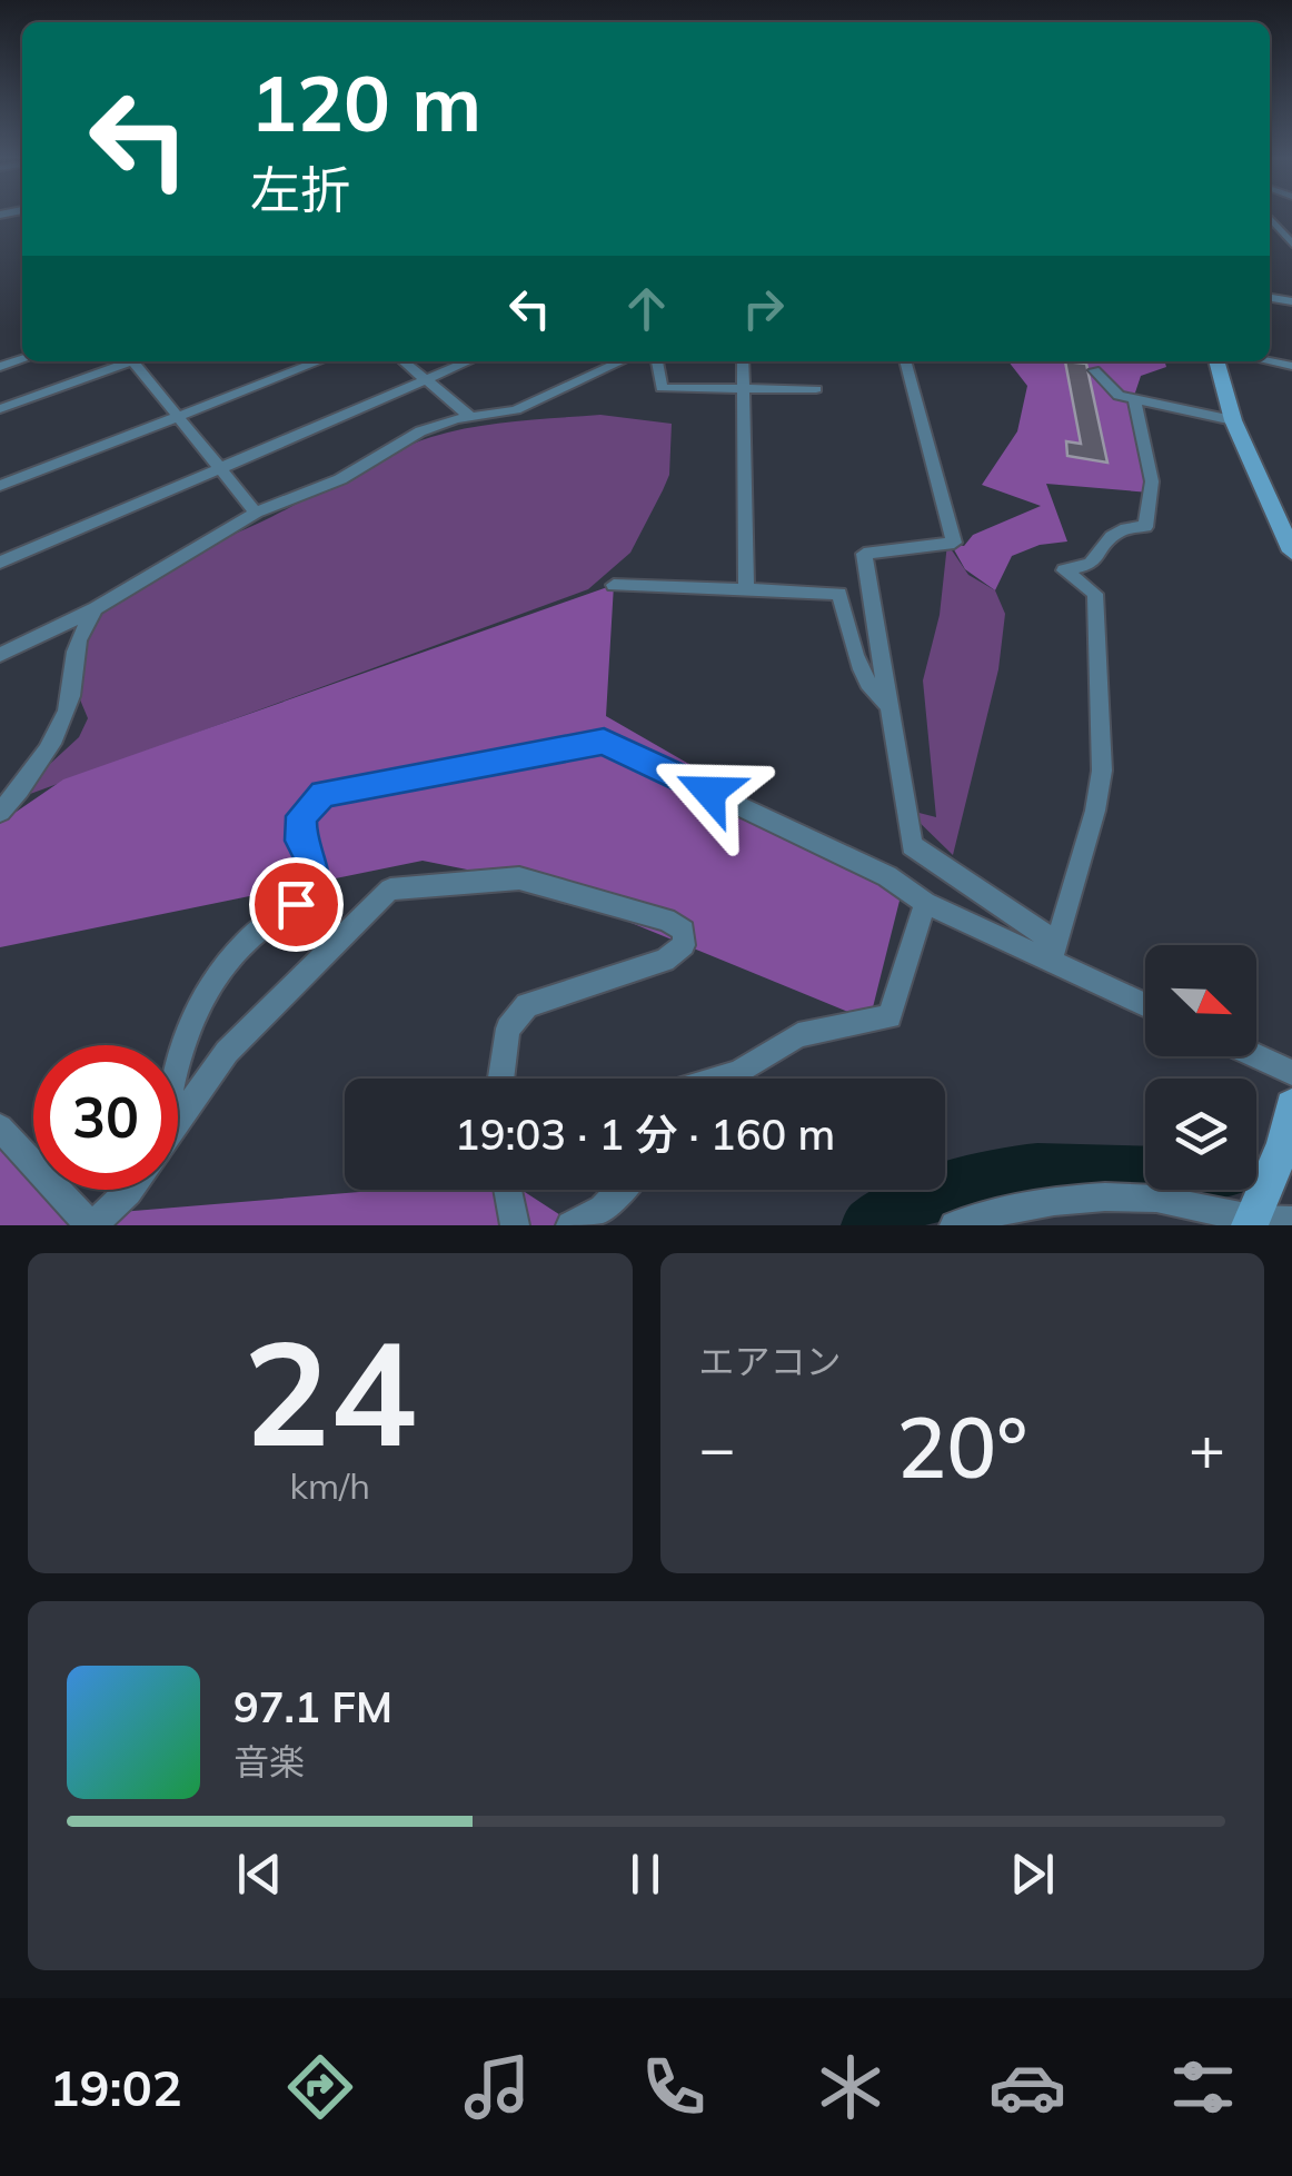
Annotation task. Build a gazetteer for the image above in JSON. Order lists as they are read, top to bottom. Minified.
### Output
{"north":"bottom right","page":{"turn":["120 m","左折"],"limit":"30","trip":"19:03 · 1 分 · 160 m","tile":[["24","km/h"],"エアコン"],"heat":["−","20°","+"],"song":["97.1 FM","音楽"],"tabs":"19:02"}}
